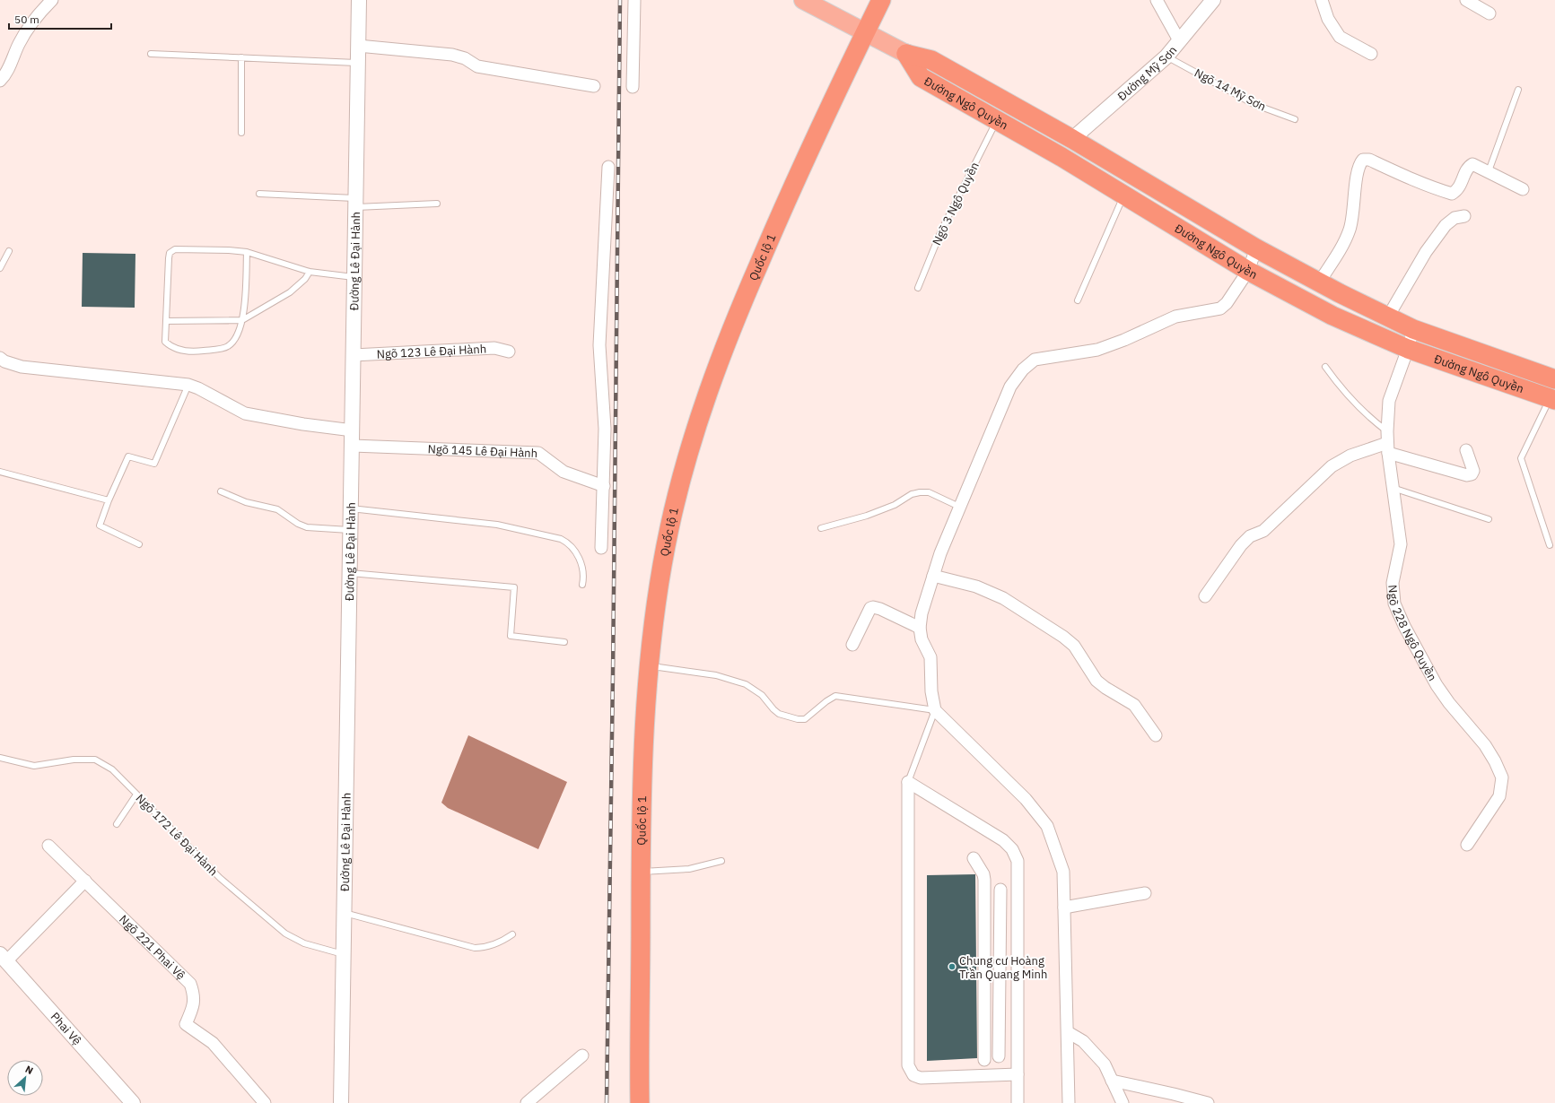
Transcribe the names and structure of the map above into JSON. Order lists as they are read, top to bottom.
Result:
{
  "streets": {
    "highway": ["Đường Ngô Quyền", "Quốc lộ 1"],
    "street": [
      "Đường Mỹ Sơn",
      "Đường Lê Đại Hành",
      "Ngõ 123 Lê Đại Hành",
      "Ngõ 145 Lê Đại Hành",
      "Ngõ 228 Ngô Quyền",
      "Ngõ 221 Phai Vệ",
      "Phai Vệ"
    ],
    "lane": ["Ngõ 14 Mỹ Sơn", "Ngõ 3 Ngô Quyền", "Ngõ 172 Lê Đại Hành"]
  },
  "crossings": [
    ["Đường Mỹ Sơn", "Ngõ 14 Mỹ Sơn"],
    ["Đường Mỹ Sơn", "Đường Ngô Quyền"],
    ["Đường Ngô Quyền", "Ngõ 3 Ngô Quyền"],
    ["Đường Ngô Quyền", "Quốc lộ 1"],
    ["Đường Ngô Quyền", "Ngõ 228 Ngô Quyền"],
    ["Đường Lê Đại Hành", "Ngõ 123 Lê Đại Hành"],
    ["Đường Lê Đại Hành", "Ngõ 145 Lê Đại Hành"],
    ["Đường Lê Đại Hành", "Ngõ 172 Lê Đại Hành"]
  ],
  "places": ["Chung cư Hoàng Trần Quang Minh"],
  "scale_bar": "50 m",
  "north": "top right"
}
